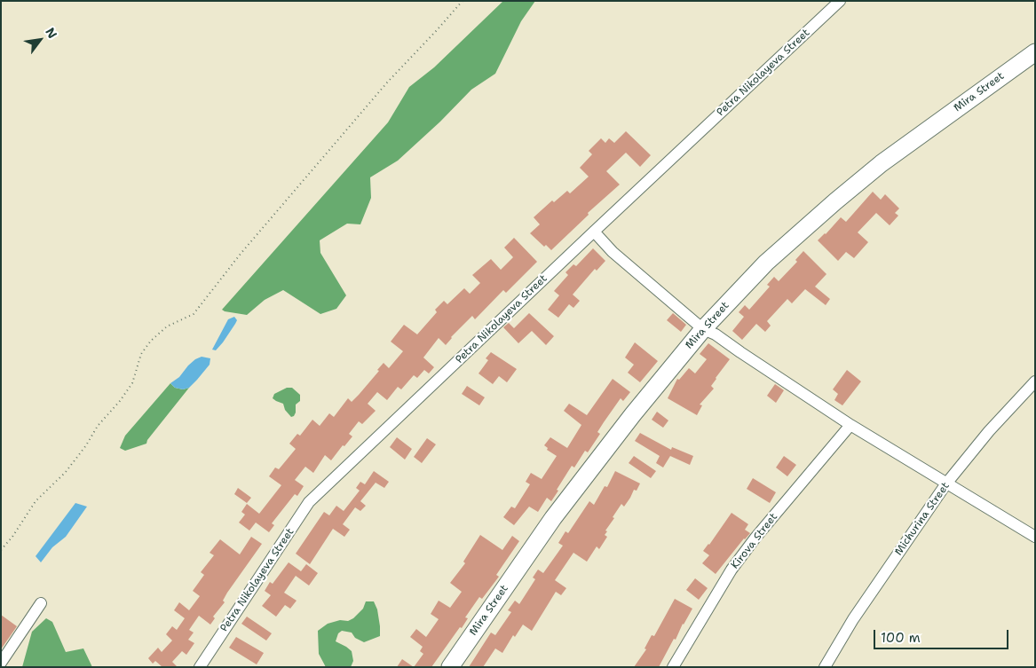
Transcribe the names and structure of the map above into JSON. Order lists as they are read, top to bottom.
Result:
{
  "streets": {
    "main road": ["Mira Street"],
    "street": ["Petra Nikolayeva Street", "Michurina Street", "Kirova Street"]
  },
  "scale_bar": "100 m",
  "north": "top right"
}
